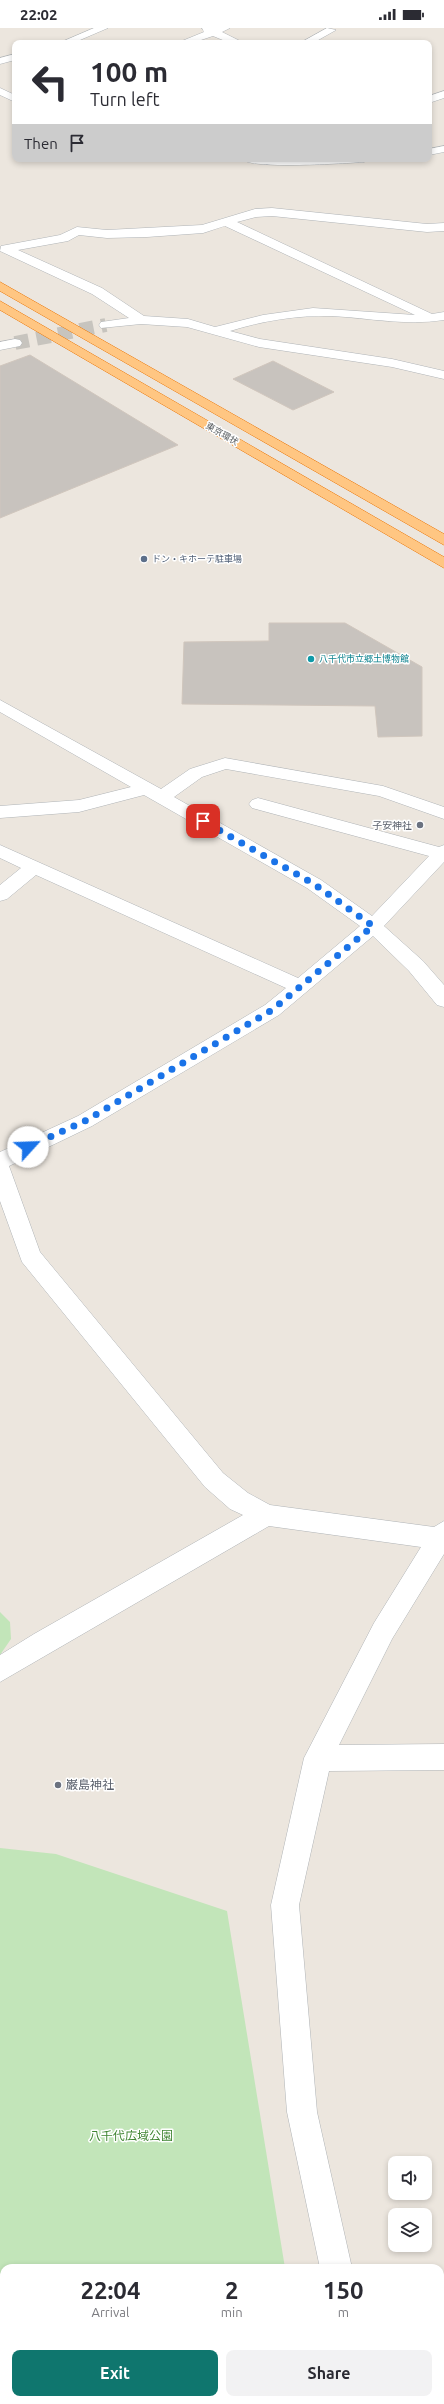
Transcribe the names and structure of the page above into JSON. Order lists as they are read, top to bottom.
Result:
{
  "streets": {
    "highway": ["東京環状"]
  },
  "parks": ["八千代広域公園"],
  "places": [
    "ドン・キホーテ駐車場",
    "八千代市立郷土博物館",
    "子安神社",
    "巌島神社"
  ],
  "page": {
    "status": "22:02",
    "turn": ["100 m", "Turn left"],
    "then": "Then",
    "eta": [
      "22:04",
      "Arrival",
      "2",
      "min",
      "150",
      "m"
    ],
    "buttons": ["Exit", "Share"]
  }
}
